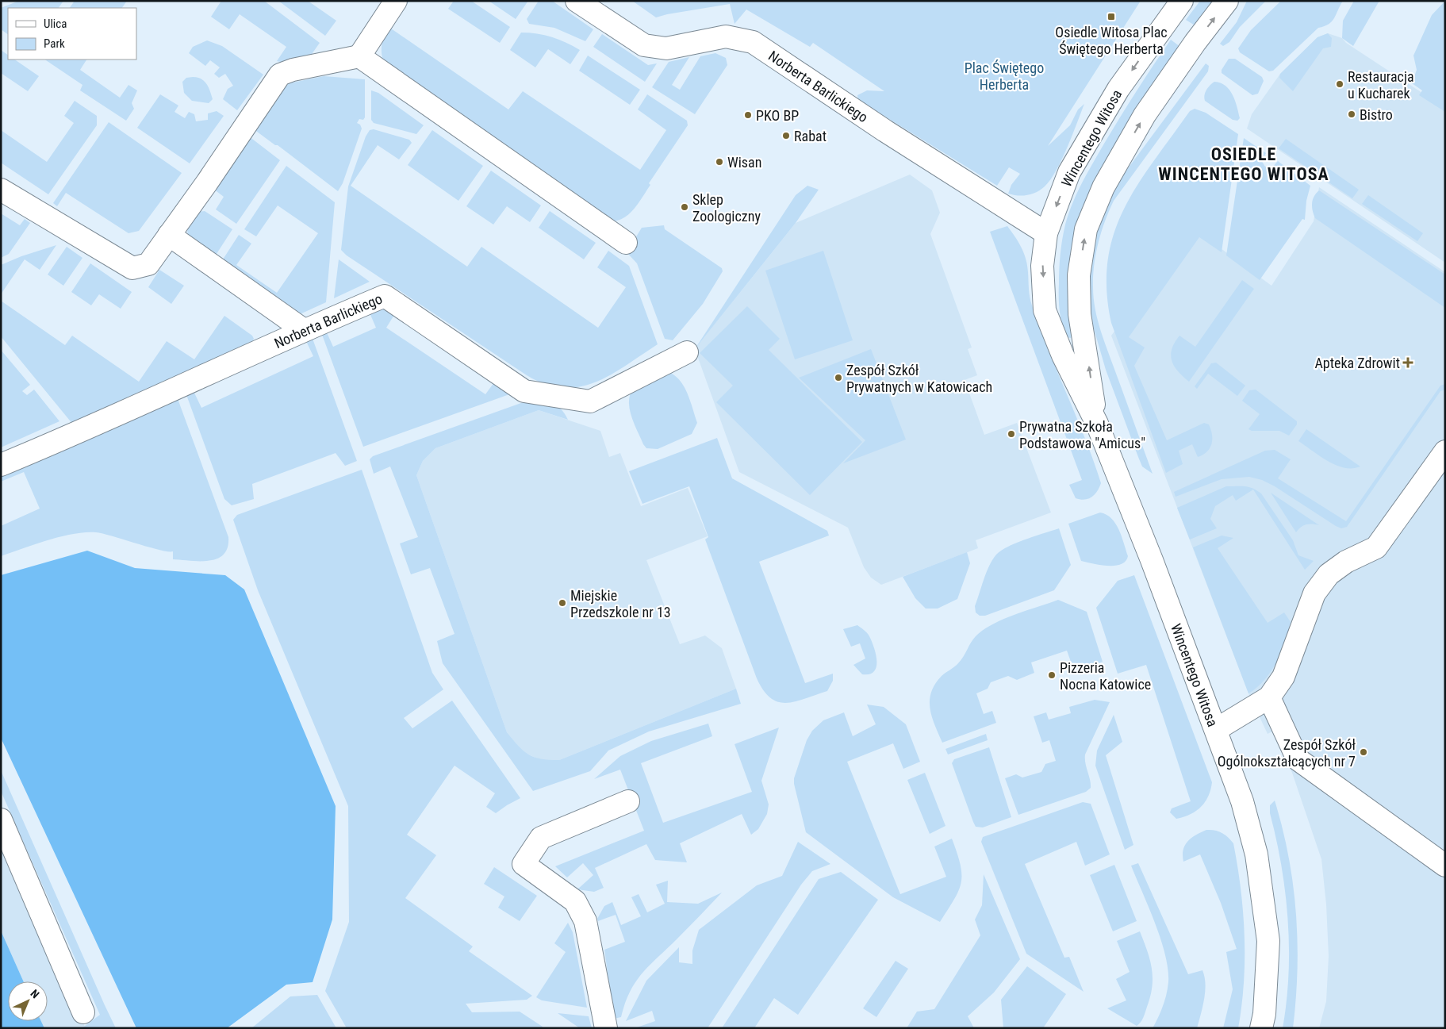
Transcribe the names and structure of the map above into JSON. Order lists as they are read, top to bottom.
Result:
{
  "streets": {
    "street": ["Norberta Barlickiego", "Wincentego Witosa"]
  },
  "crossings": [
    ["Norberta Barlickiego", "Wincentego Witosa"]
  ],
  "districts": ["OSIEDLE WINCENTEGO WITOSA"],
  "parks": ["Plac Świętego Herberta"],
  "places": {
    "transit": ["Osiedle Witosa Plac Świętego Herberta"],
    "other": [
      "Restauracja u Kucharek",
      "Bistro",
      "PKO BP",
      "Rabat",
      "Wisan",
      "Sklep Zoologiczny",
      "Zespół Szkół Prywatnych w Katowicach",
      "Prywatna Szkoła Podstawowa \"Amicus\"",
      "Miejskie Przedszkole nr 13",
      "Pizzeria Nocna Katowice",
      "Zespół Szkół Ogólnokształcących nr 7"
    ],
    "health": ["Apteka Zdrowit"]
  },
  "legend": ["Ulica", "Park"],
  "north": "top right"
}
